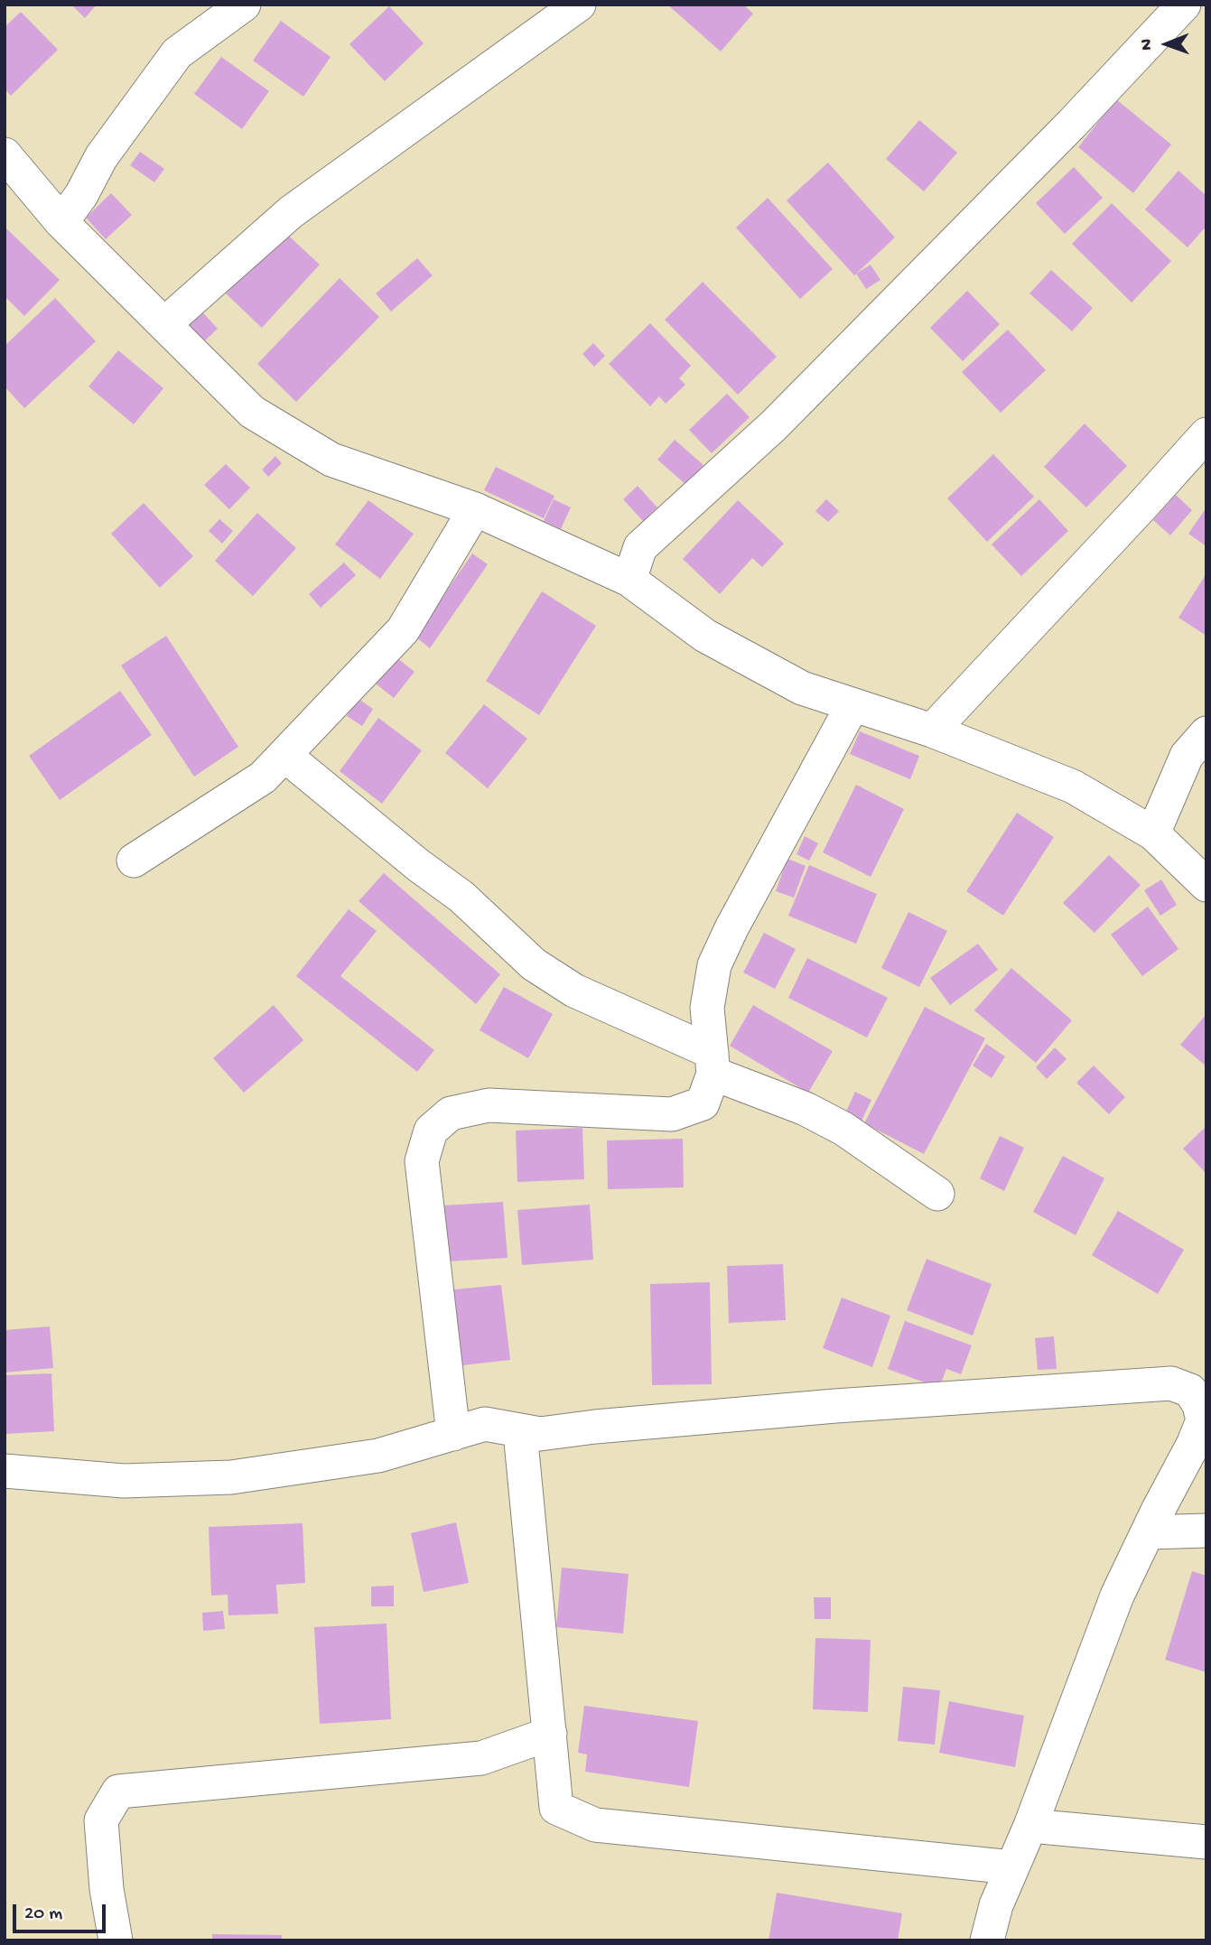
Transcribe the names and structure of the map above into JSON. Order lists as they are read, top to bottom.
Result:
{
  "scale_bar": "20 m",
  "north": "left"
}
